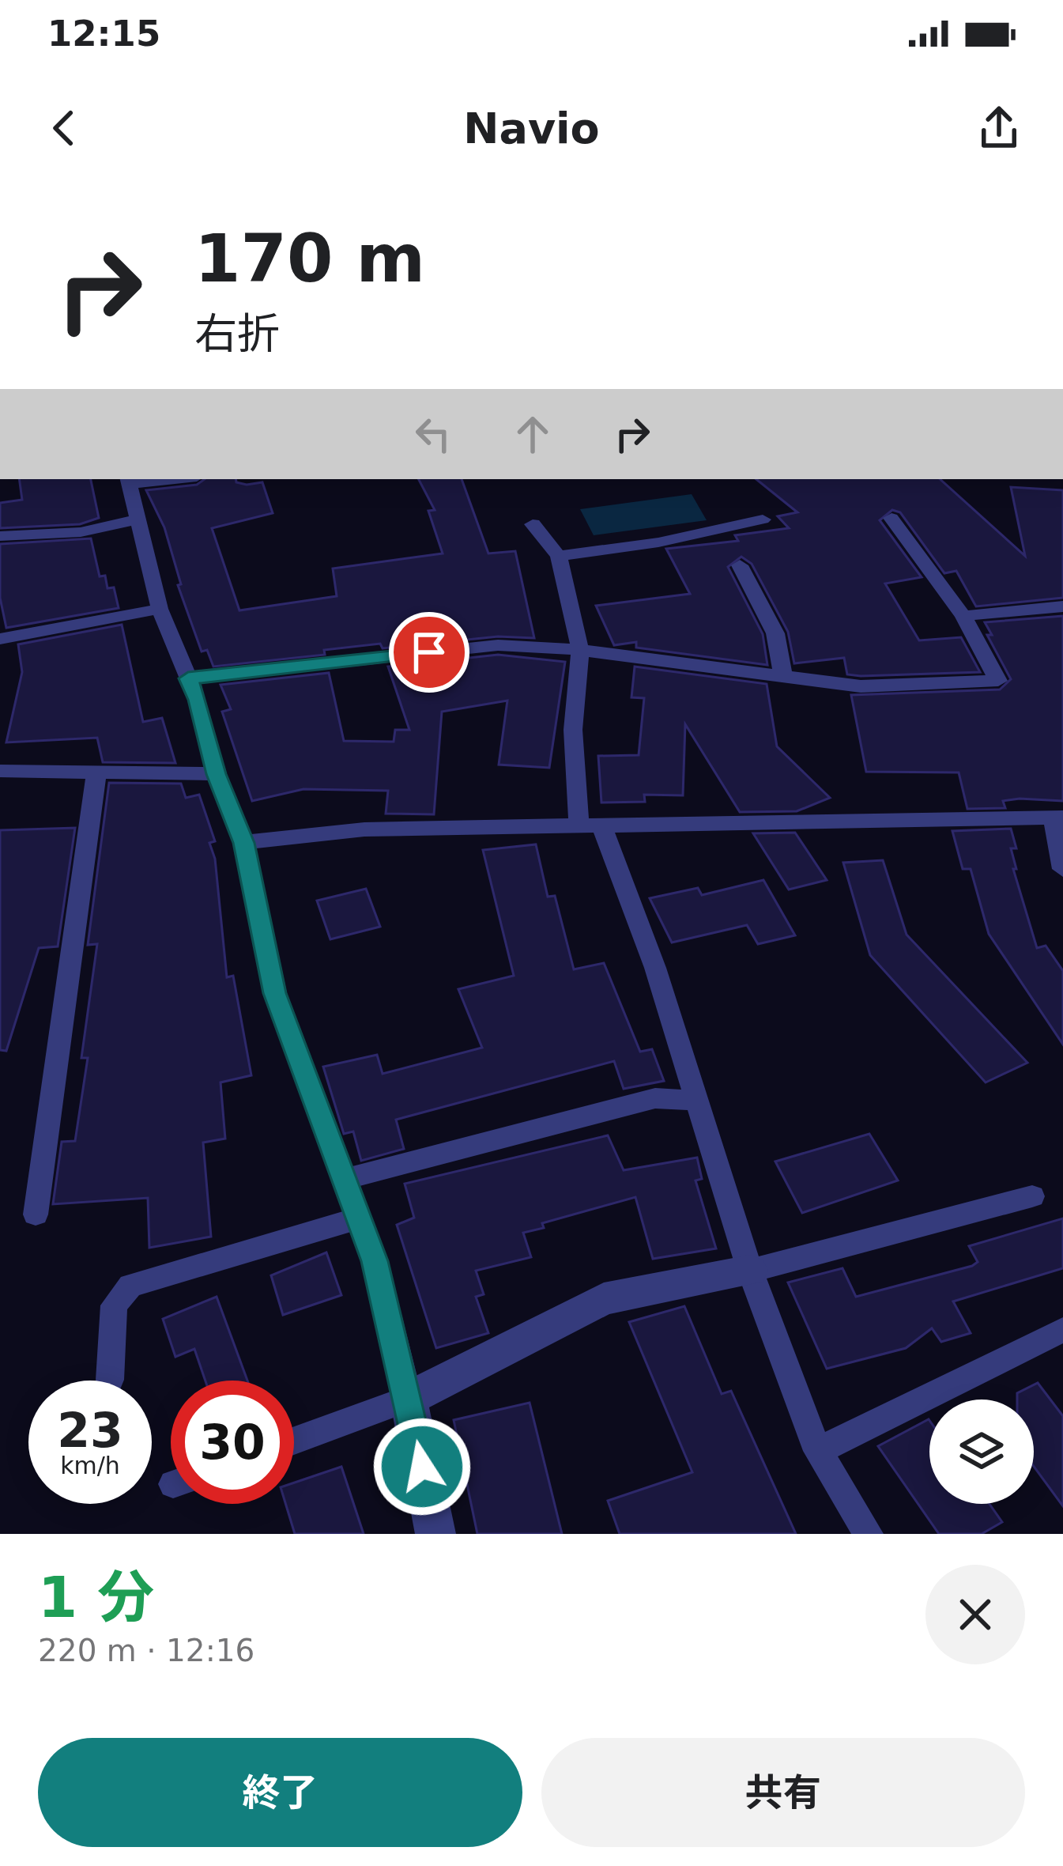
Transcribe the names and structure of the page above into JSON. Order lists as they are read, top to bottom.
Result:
{
  "page": {
    "status": "12:15",
    "header": "Navio",
    "turn": ["170 m", "右折"],
    "speed": "23 km/h",
    "limit": "30",
    "heading": ["1 分", "220 m · 12:16"],
    "buttons": ["終了", "共有"]
  }
}
